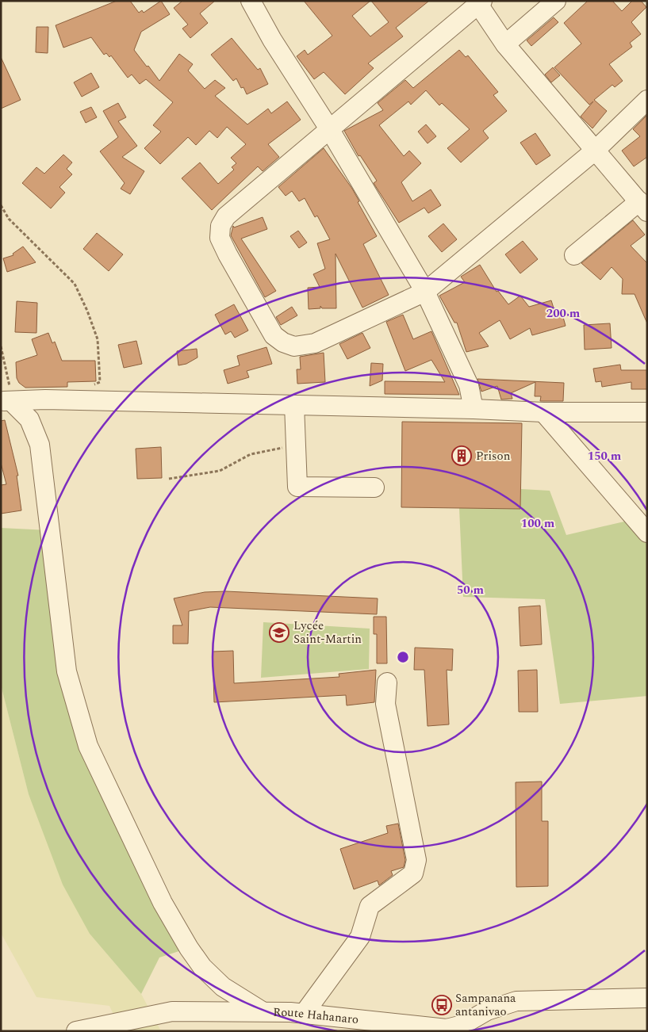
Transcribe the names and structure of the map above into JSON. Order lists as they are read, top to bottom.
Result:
{
  "streets": {
    "street": ["Route Hahanaro"]
  },
  "places": {
    "building": ["Prison"],
    "school or university": ["Lycée Saint-Martin"],
    "bus stop": ["Sampanana antanivao"]
  },
  "rings": [
    "200 m",
    "150 m",
    "100 m",
    "50 m"
  ]
}
